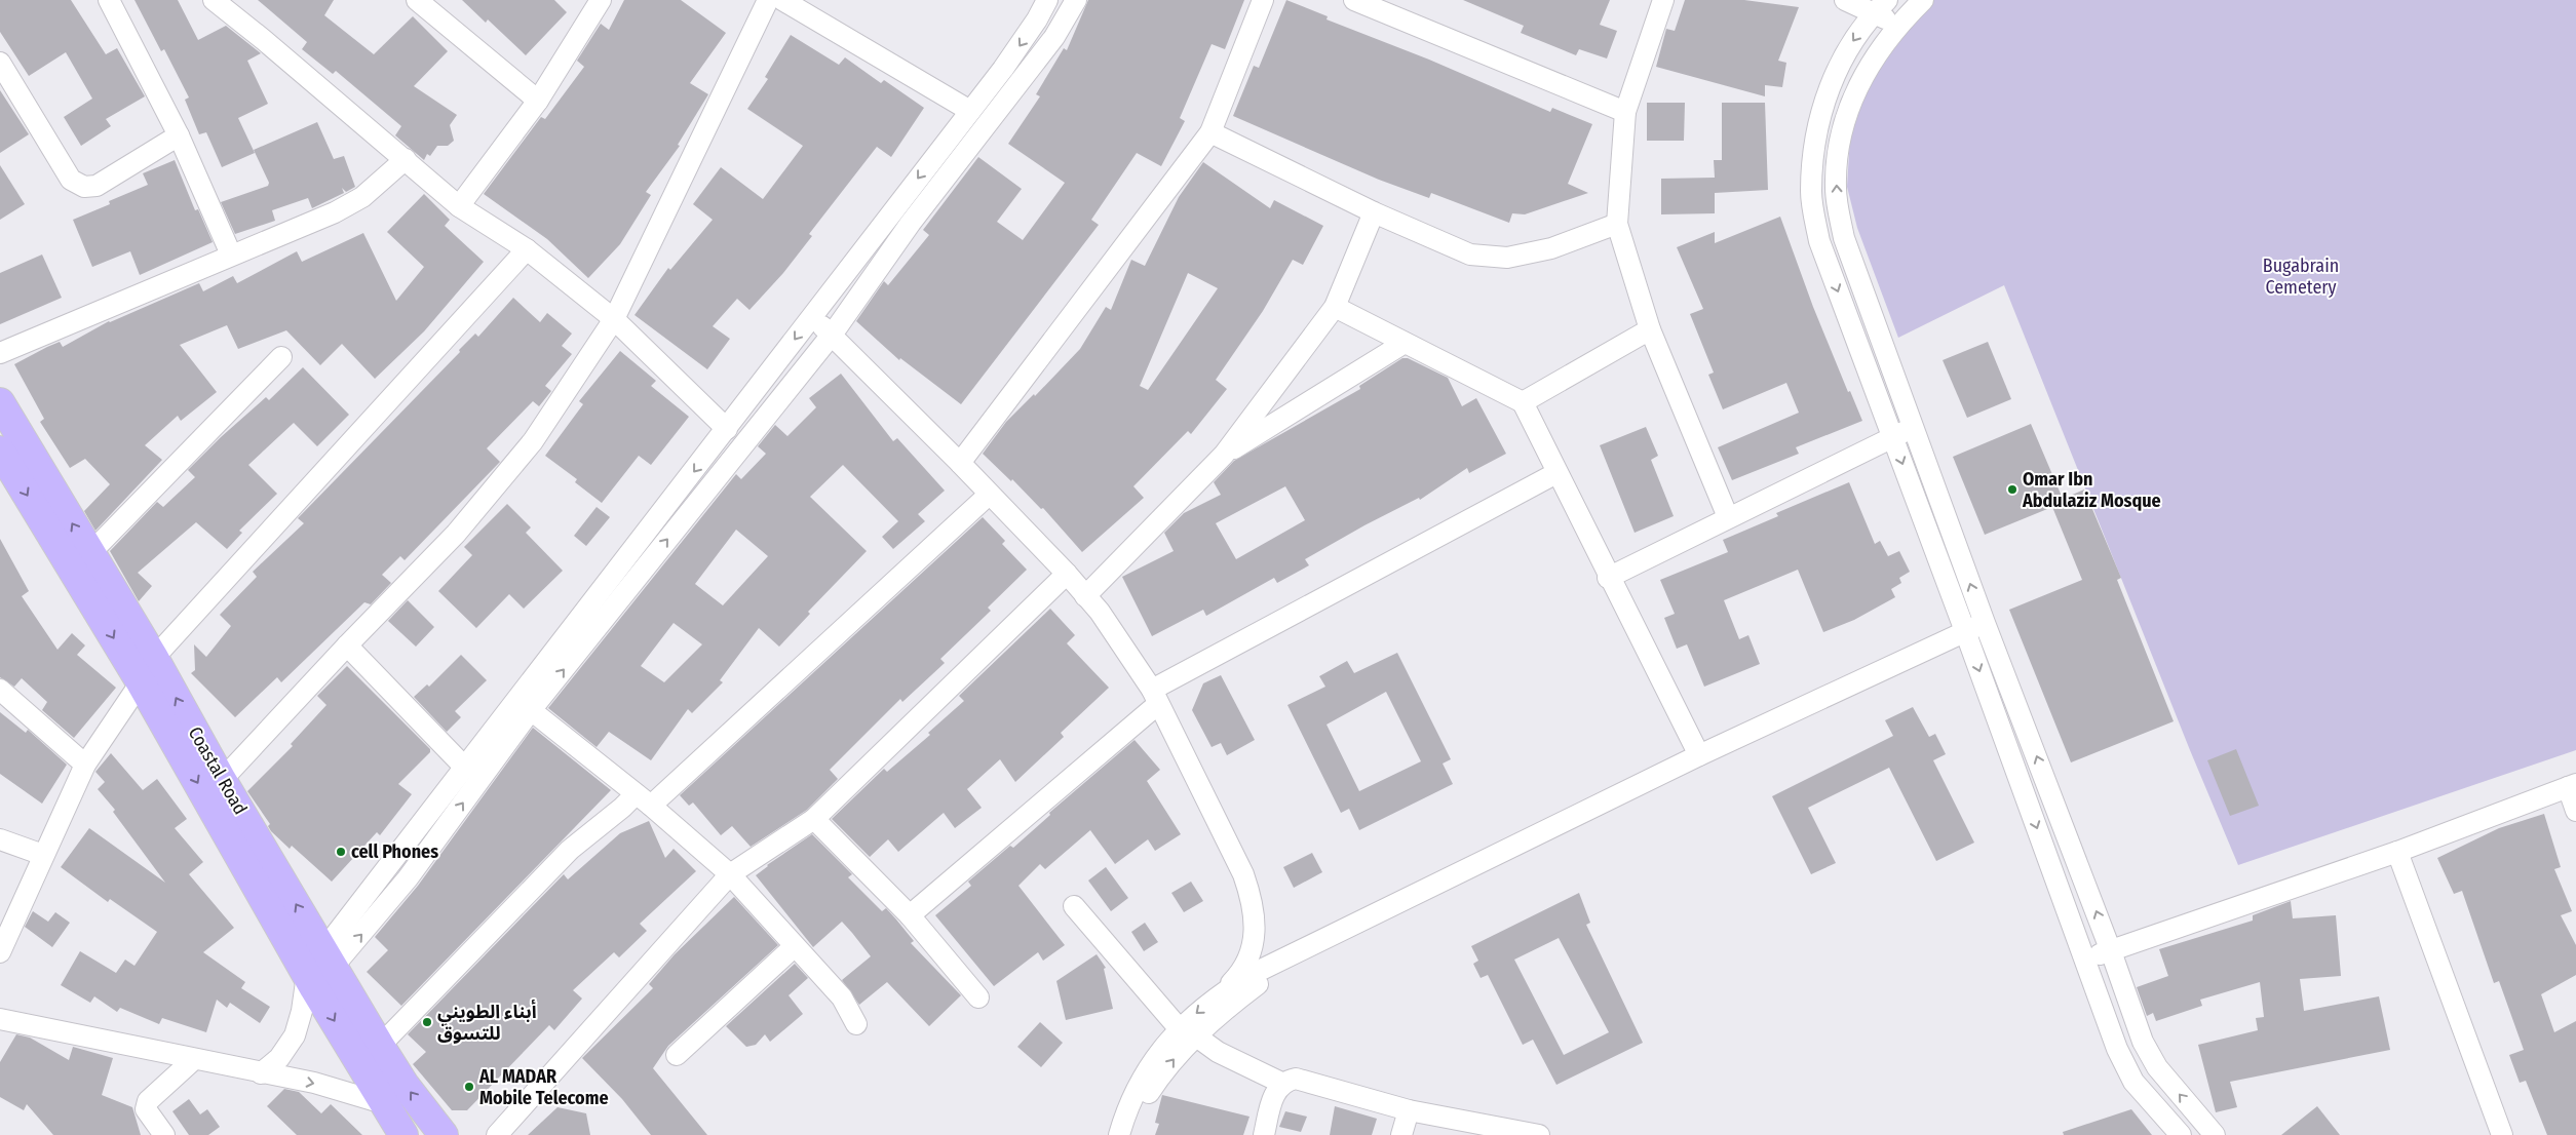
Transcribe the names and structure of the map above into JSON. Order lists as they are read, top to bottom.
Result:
{
  "streets": {
    "highway": ["Coastal Road"]
  },
  "parks": ["Bugabrain Cemetery"],
  "places": [
    "Omar Ibn Abdulaziz Mosque",
    "cell Phones",
    "أبناء الطويني للتسوق",
    "AL MADAR Mobile Telecome"
  ]
}
